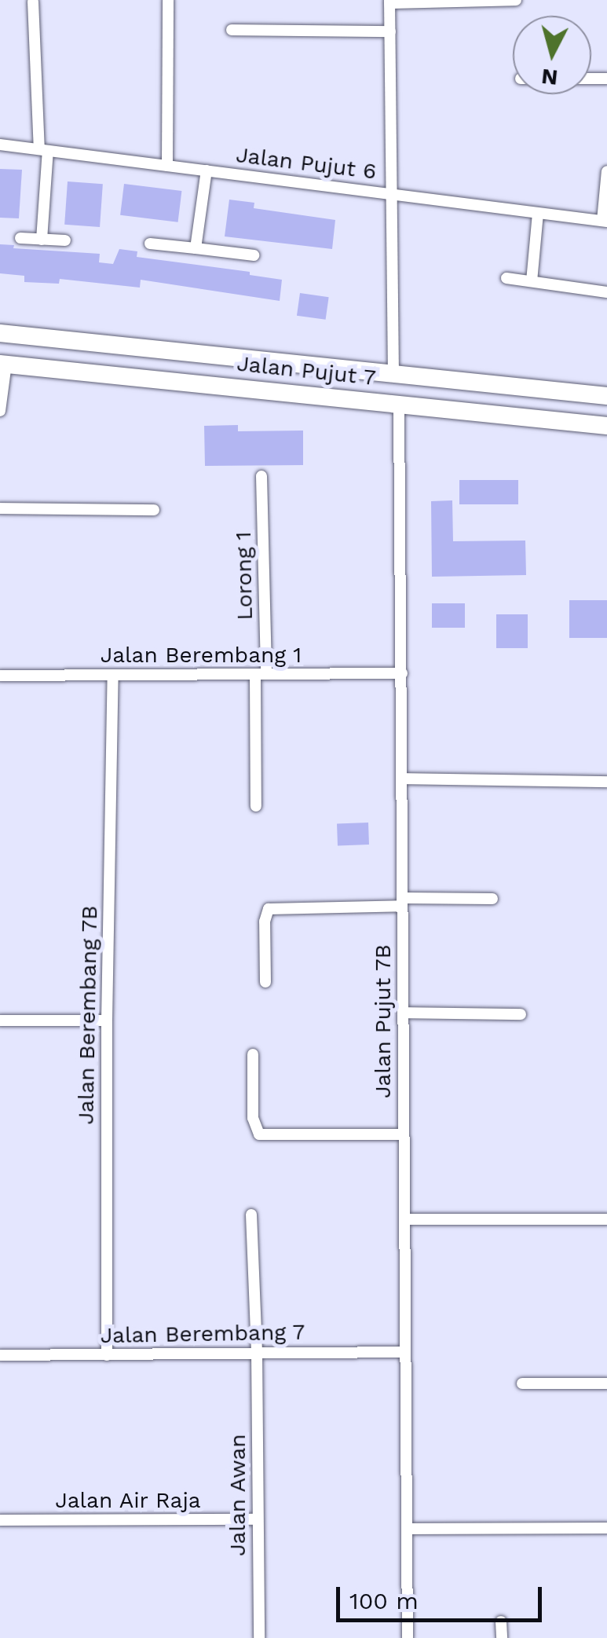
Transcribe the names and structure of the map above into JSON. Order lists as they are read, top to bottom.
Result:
{
  "streets": {
    "main road": ["Jalan Pujut 7"],
    "street": [
      "Jalan Pujut 6",
      "Lorong 1",
      "Jalan Berembang 1",
      "Jalan Berembang 7B",
      "Jalan Pujut 7B",
      "Jalan Berembang 7",
      "Jalan Awan",
      "Jalan Air Raja"
    ]
  },
  "crossings": [
    ["Jalan Pujut 7", "Jalan Pujut 7B"],
    ["Lorong 1", "Jalan Berembang 1"],
    ["Jalan Berembang 1", "Jalan Berembang 7B"],
    ["Jalan Berembang 1", "Jalan Pujut 7B"],
    ["Jalan Berembang 7B", "Jalan Berembang 7"],
    ["Jalan Pujut 7B", "Jalan Berembang 7"],
    ["Jalan Berembang 7", "Jalan Awan"],
    ["Jalan Awan", "Jalan Air Raja"]
  ],
  "scale_bar": "100 m",
  "north": "bottom"
}
